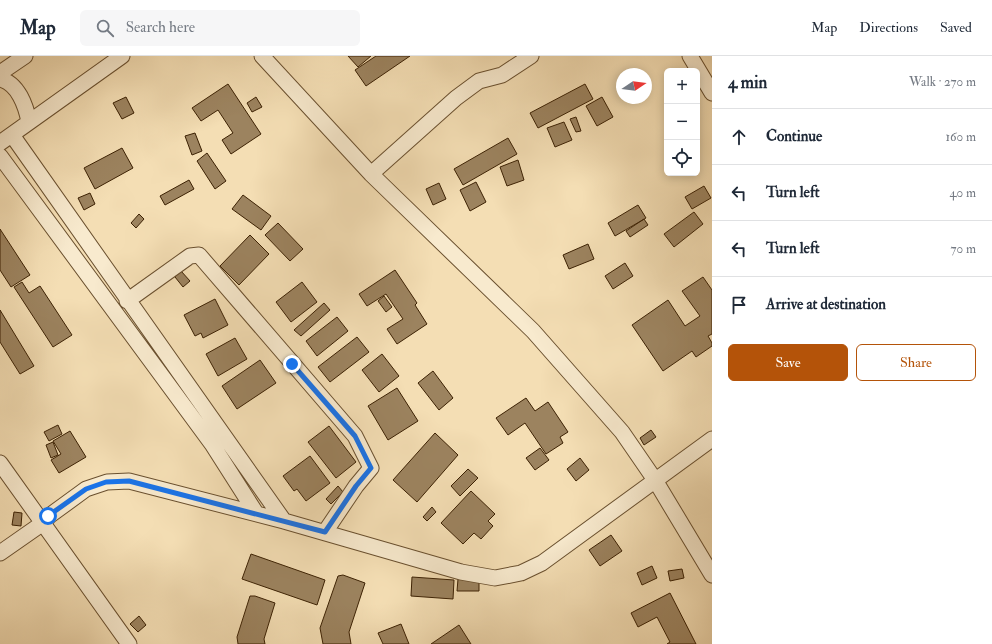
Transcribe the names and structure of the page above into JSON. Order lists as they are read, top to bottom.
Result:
{
  "north": "right",
  "page": {
    "header": "Map",
    "search": "Search here",
    "nav": ["Map", "Directions", "Saved"],
    "heading": ["4 min", "Walk · 270 m"],
    "map_buttons": ["+", "−"],
    "list": [
      ["Continue", "160 m"],
      ["Turn left", "40 m"],
      ["Turn left", "70 m"],
      "Arrive at destination"
    ],
    "buttons": ["Save", "Share"]
  }
}
